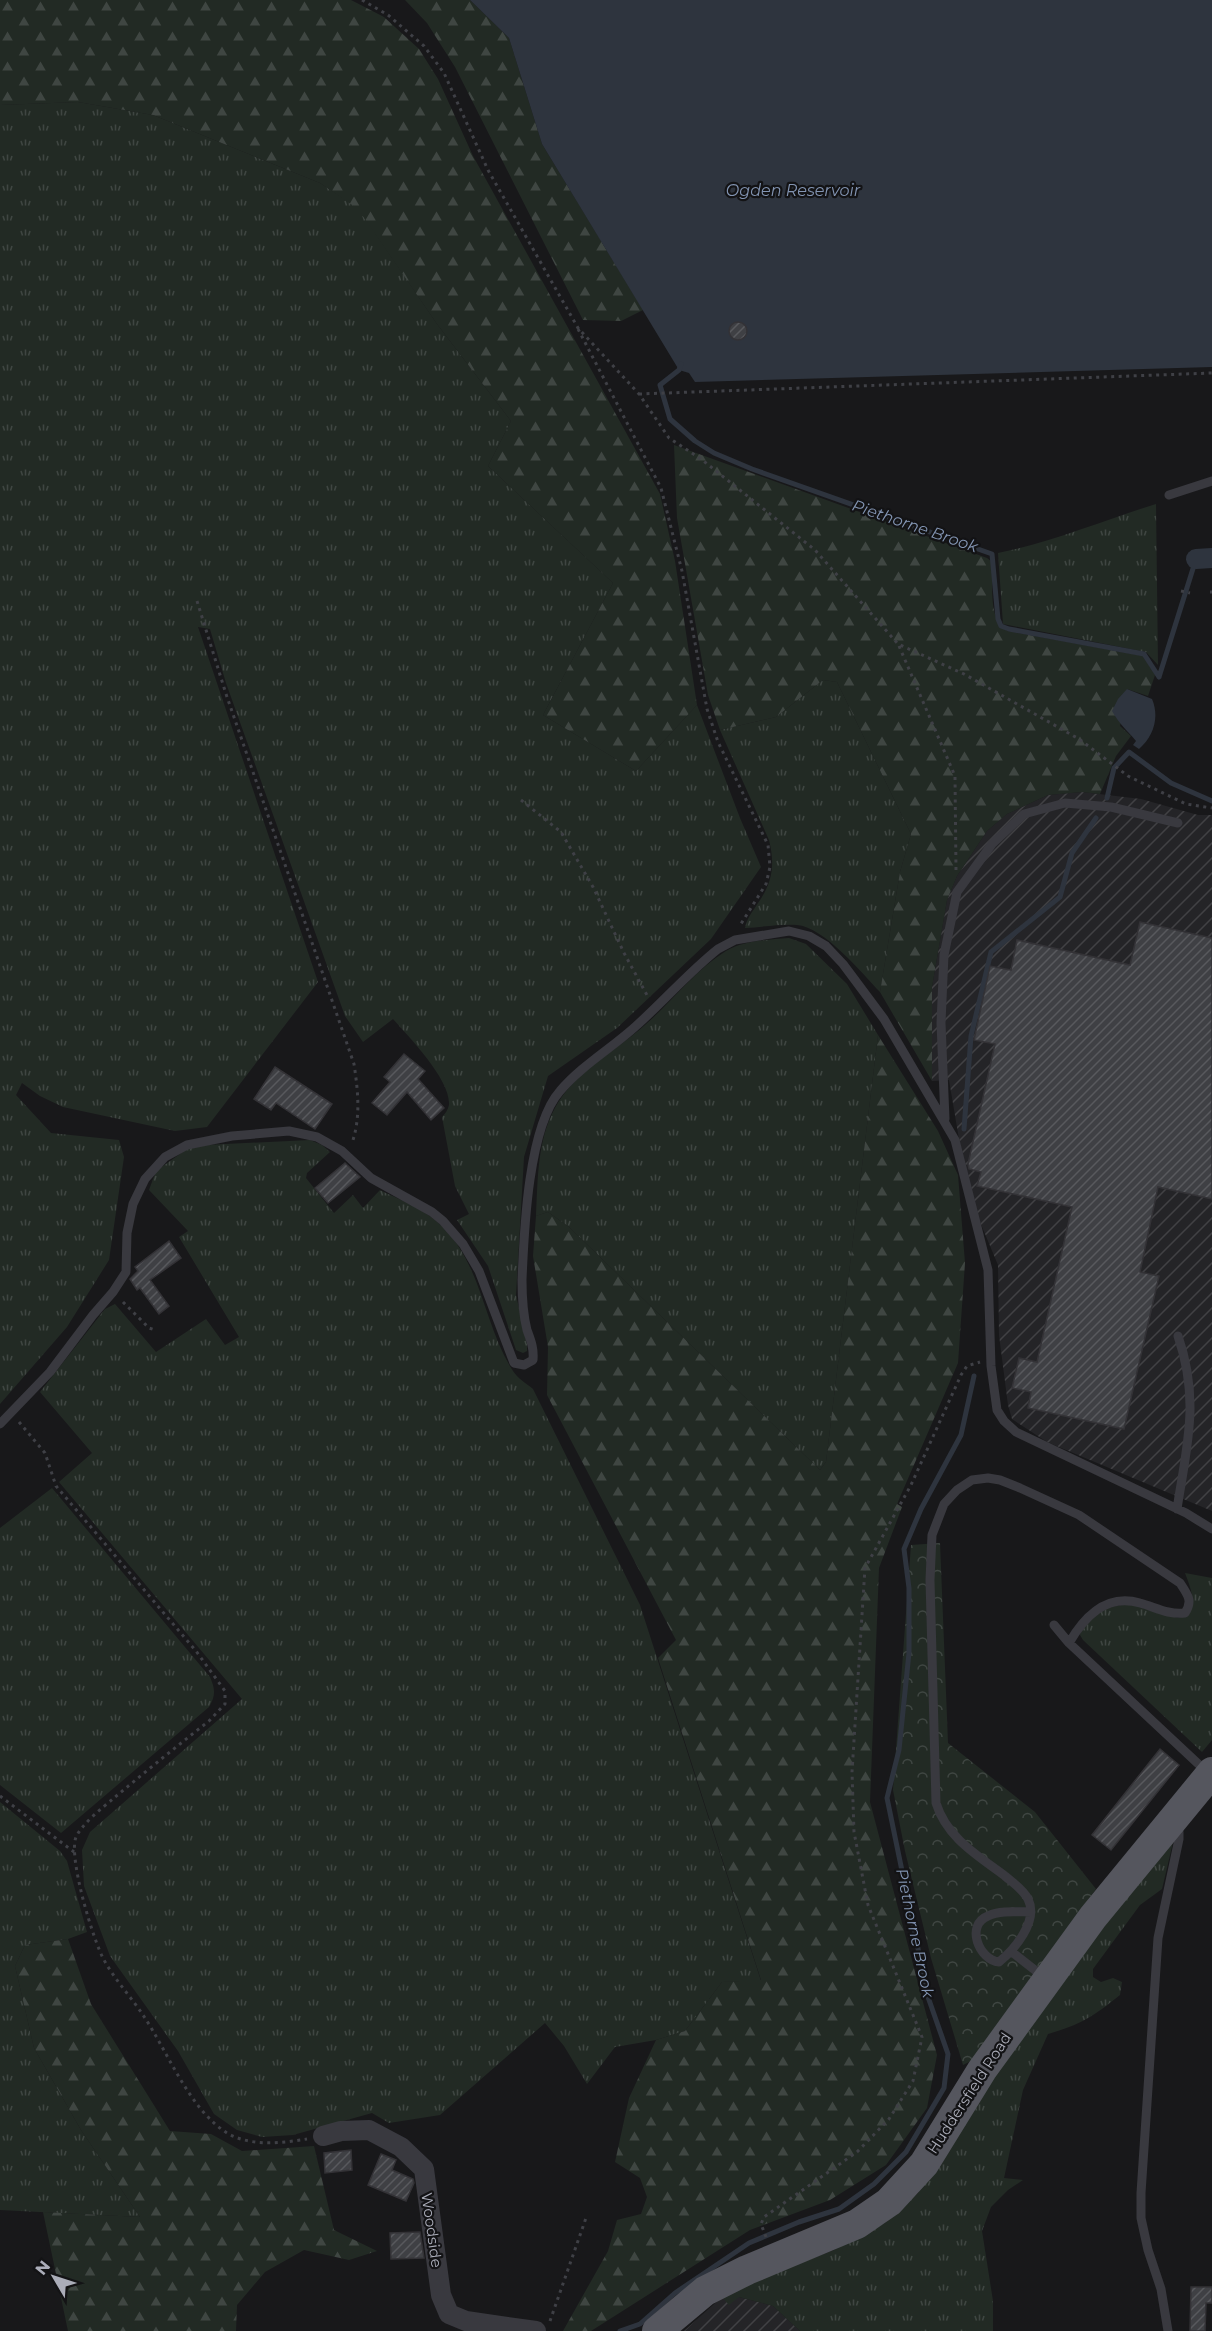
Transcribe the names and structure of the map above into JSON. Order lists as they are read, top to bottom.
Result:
{
  "streets": {
    "main road": ["Huddersfield Road"],
    "street": ["Woodside"]
  },
  "water": ["Ogden Reservoir", "Piethorne Brook"],
  "north": "top left"
}
